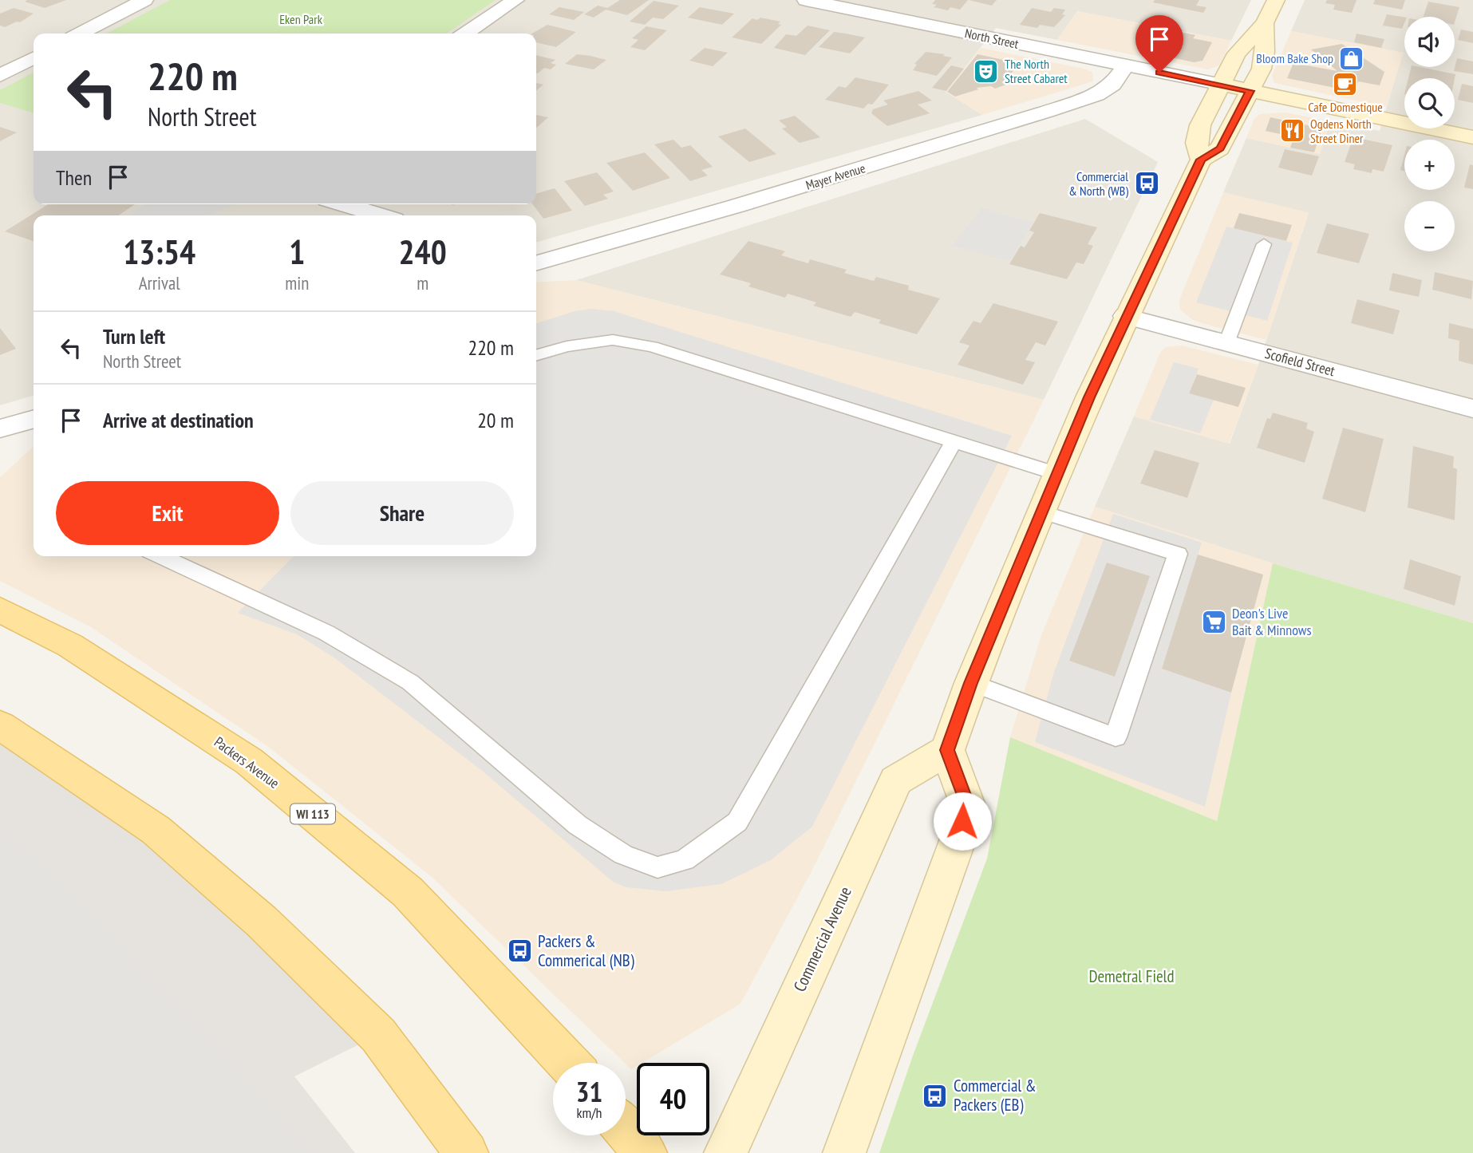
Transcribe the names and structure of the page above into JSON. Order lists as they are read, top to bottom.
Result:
{
  "streets": {
    "main road": ["Packers Avenue", "WI 113"],
    "street": [
      "North Street",
      "Mayer Avenue",
      "Scofield Street",
      "Commercial Avenue"
    ]
  },
  "crossings": [
    ["North Street", "Mayer Avenue"]
  ],
  "parks": ["Eken Park", "Demetral Field"],
  "places": {
    "shop": ["Bloom Bake Shop"],
    "theatre": ["The North Street Cabaret"],
    "cafe": ["Cafe Domestique"],
    "restaurant": ["Ogdens North Street Diner"],
    "bus stop": ["Commercial & North (WB)", "Packers & Commerical (NB)", "Commercial & Packers (EB)"],
    "supermarket": ["Deon's Live Bait & Minnows"]
  },
  "page": {
    "map_buttons": ["+", "−"],
    "turn": ["220 m", "North Street"],
    "then": "Then",
    "eta": [
      "13:54",
      "Arrival",
      "1",
      "min",
      "240",
      "m"
    ],
    "list": [
      {
        "name": "Turn left",
        "note": "North Street",
        "value": "220 m"
      },
      {
        "name": "Arrive at destination",
        "value": "20 m"
      }
    ],
    "buttons": ["Exit", "Share"],
    "speed": "31 km/h",
    "limit": "40"
  }
}
